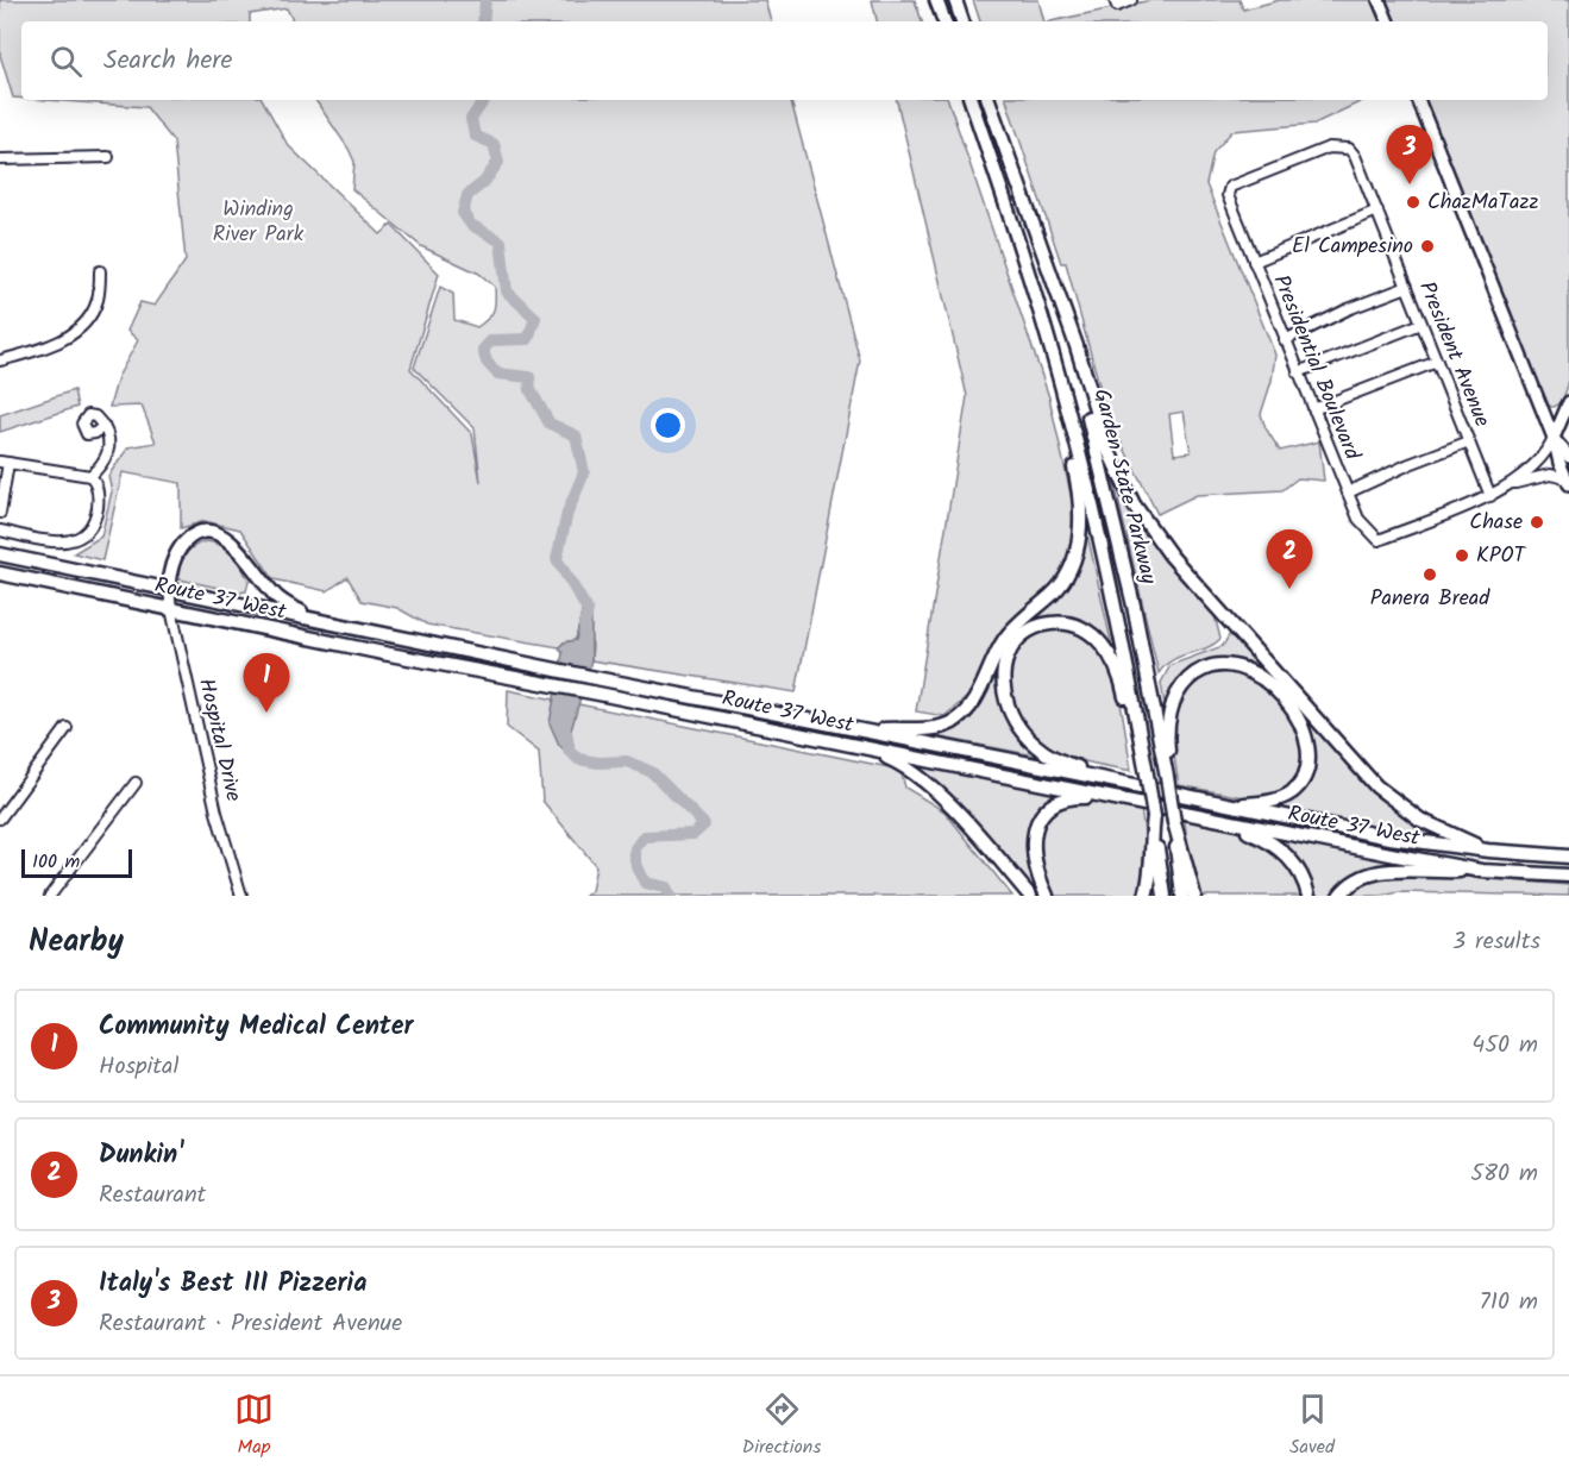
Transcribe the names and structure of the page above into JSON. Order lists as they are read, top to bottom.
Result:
{
  "streets": {
    "highway": ["Garden State Parkway", "Route 37 West"],
    "street": ["President Avenue", "Presidential Boulevard", "Hospital Drive"]
  },
  "crossings": [
    ["President Avenue", "Presidential Boulevard"],
    ["Route 37 West", "Hospital Drive"]
  ],
  "parks": ["Winding River Park"],
  "places": [
    "ChazMaTazz",
    "El Campesino",
    "Chase",
    "KPOT",
    "Panera Bread"
  ],
  "scale_bar": "100 m",
  "page": {
    "search": "Search here",
    "pins": ["3", "2", "1"],
    "scale": "100 m",
    "heading": ["Nearby", "3 results"],
    "list": [
      {
        "mark": "1",
        "name": "Community Medical Center",
        "note": "Hospital",
        "value": "450 m"
      },
      {
        "mark": "2",
        "name": "Dunkin'",
        "note": "Restaurant",
        "value": "580 m"
      },
      {
        "mark": "3",
        "name": "Italy's Best III Pizzeria",
        "note": "Restaurant · President Avenue",
        "value": "710 m"
      }
    ],
    "nav": ["Map", "Directions", "Saved"]
  }
}
